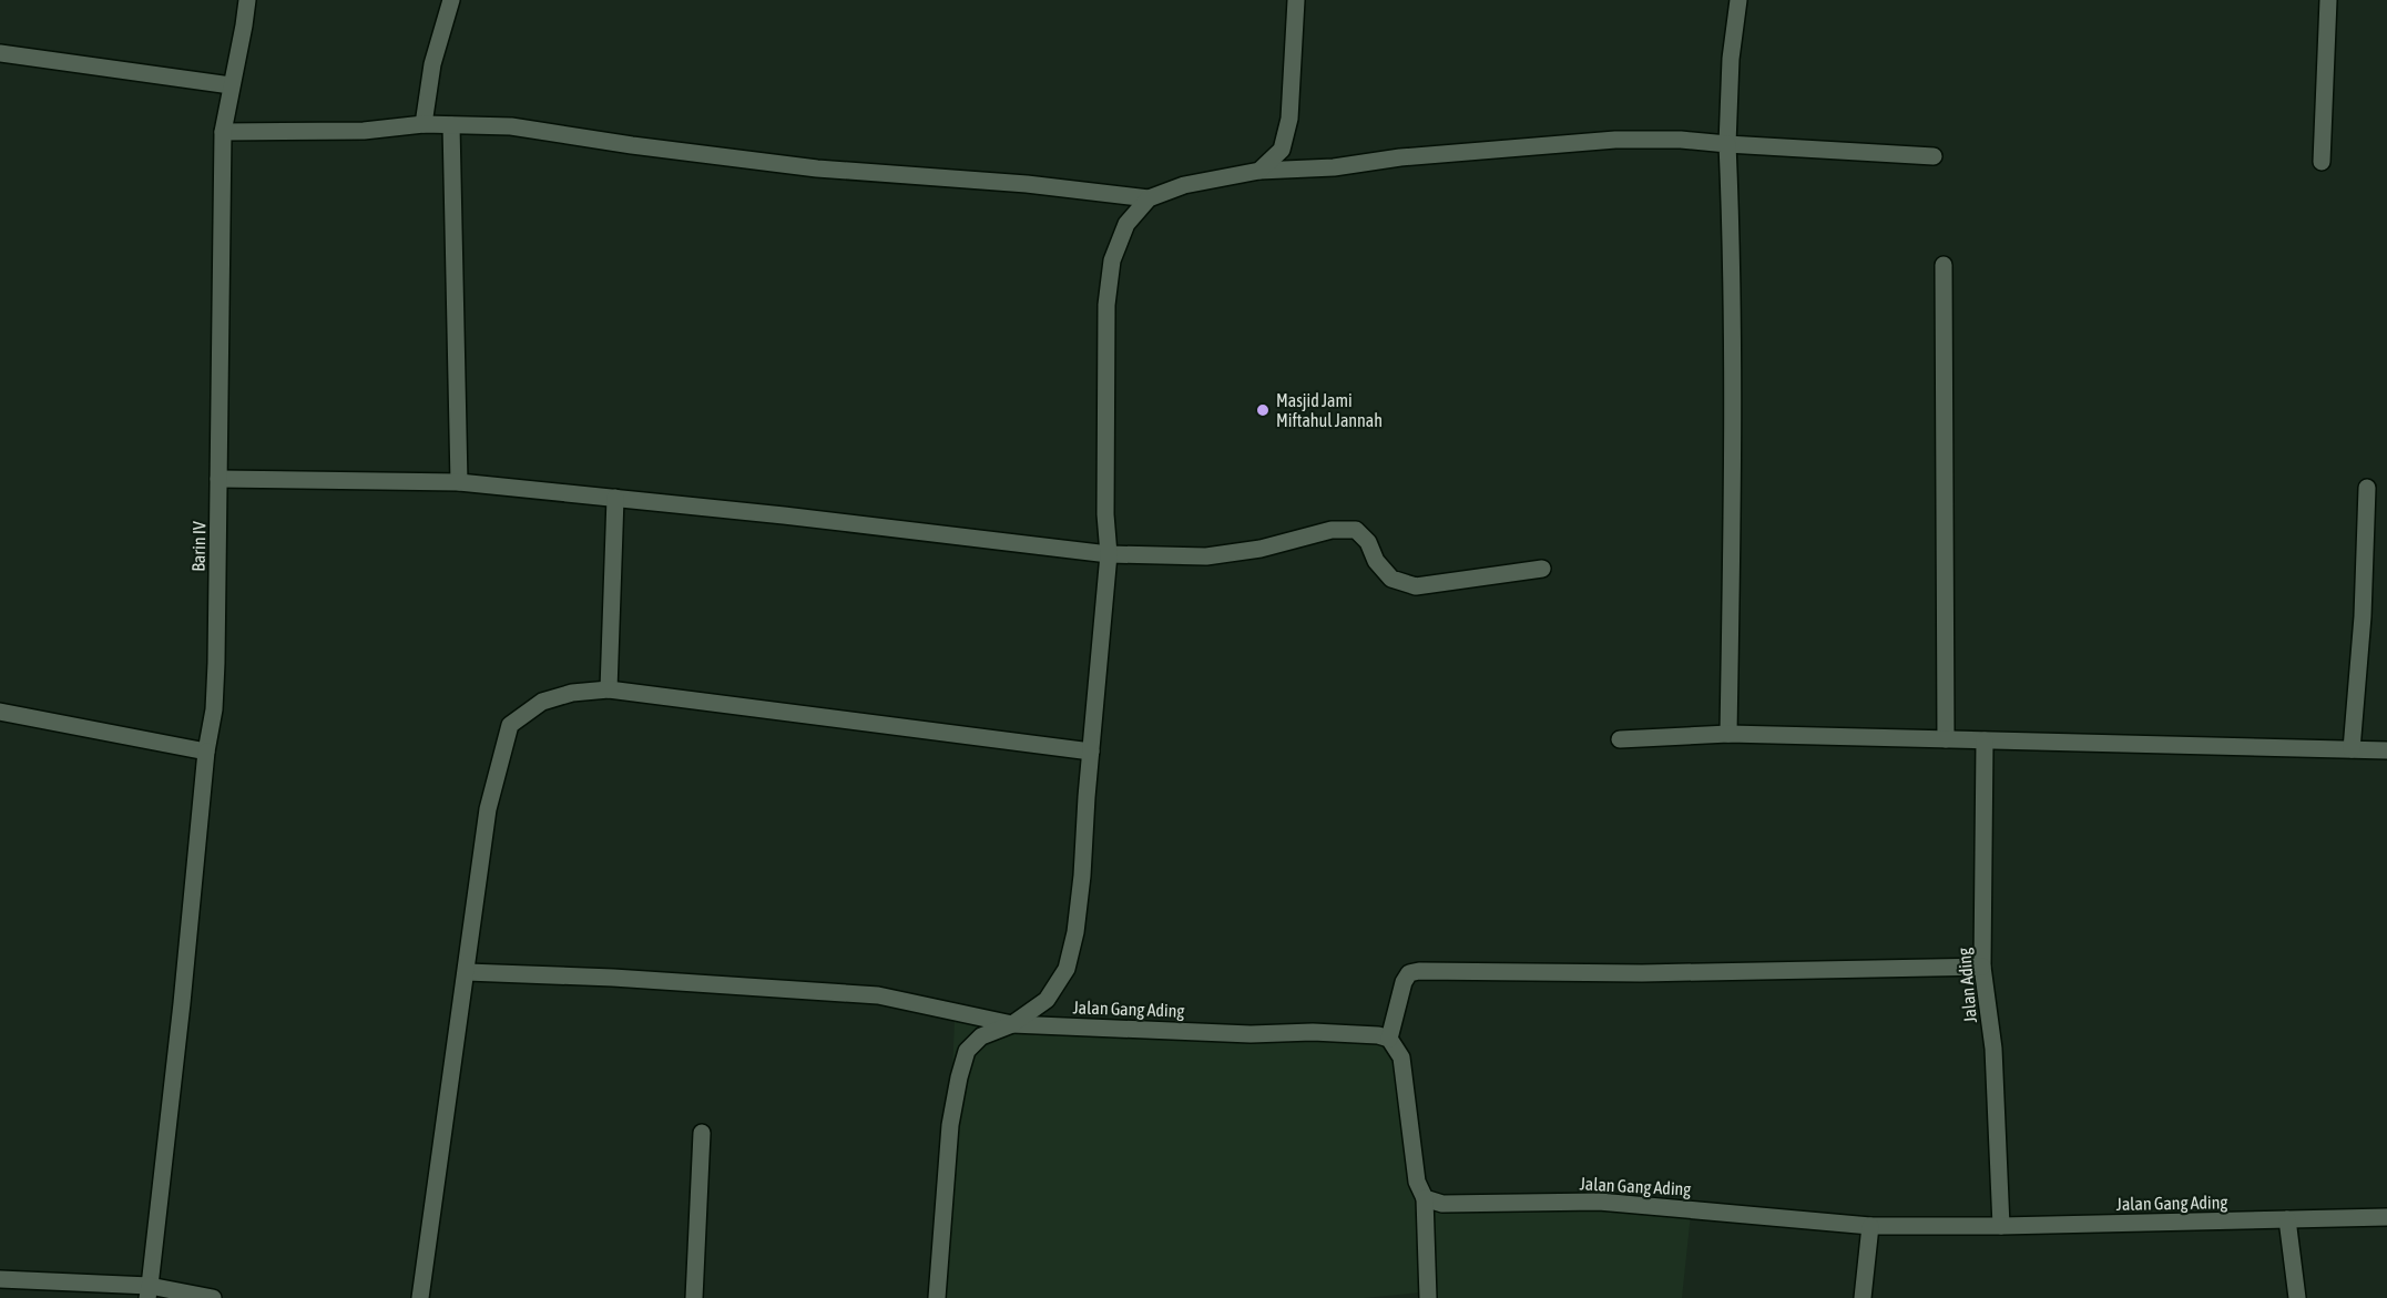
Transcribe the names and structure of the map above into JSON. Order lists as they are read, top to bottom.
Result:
{
  "streets": {
    "street": ["Barin IV", "Jalan Ading", "Jalan Gang Ading"]
  },
  "crossings": [
    ["Jalan Ading", "Jalan Gang Ading"]
  ],
  "places": ["Masjid Jami Miftahul Jannah"]
}
